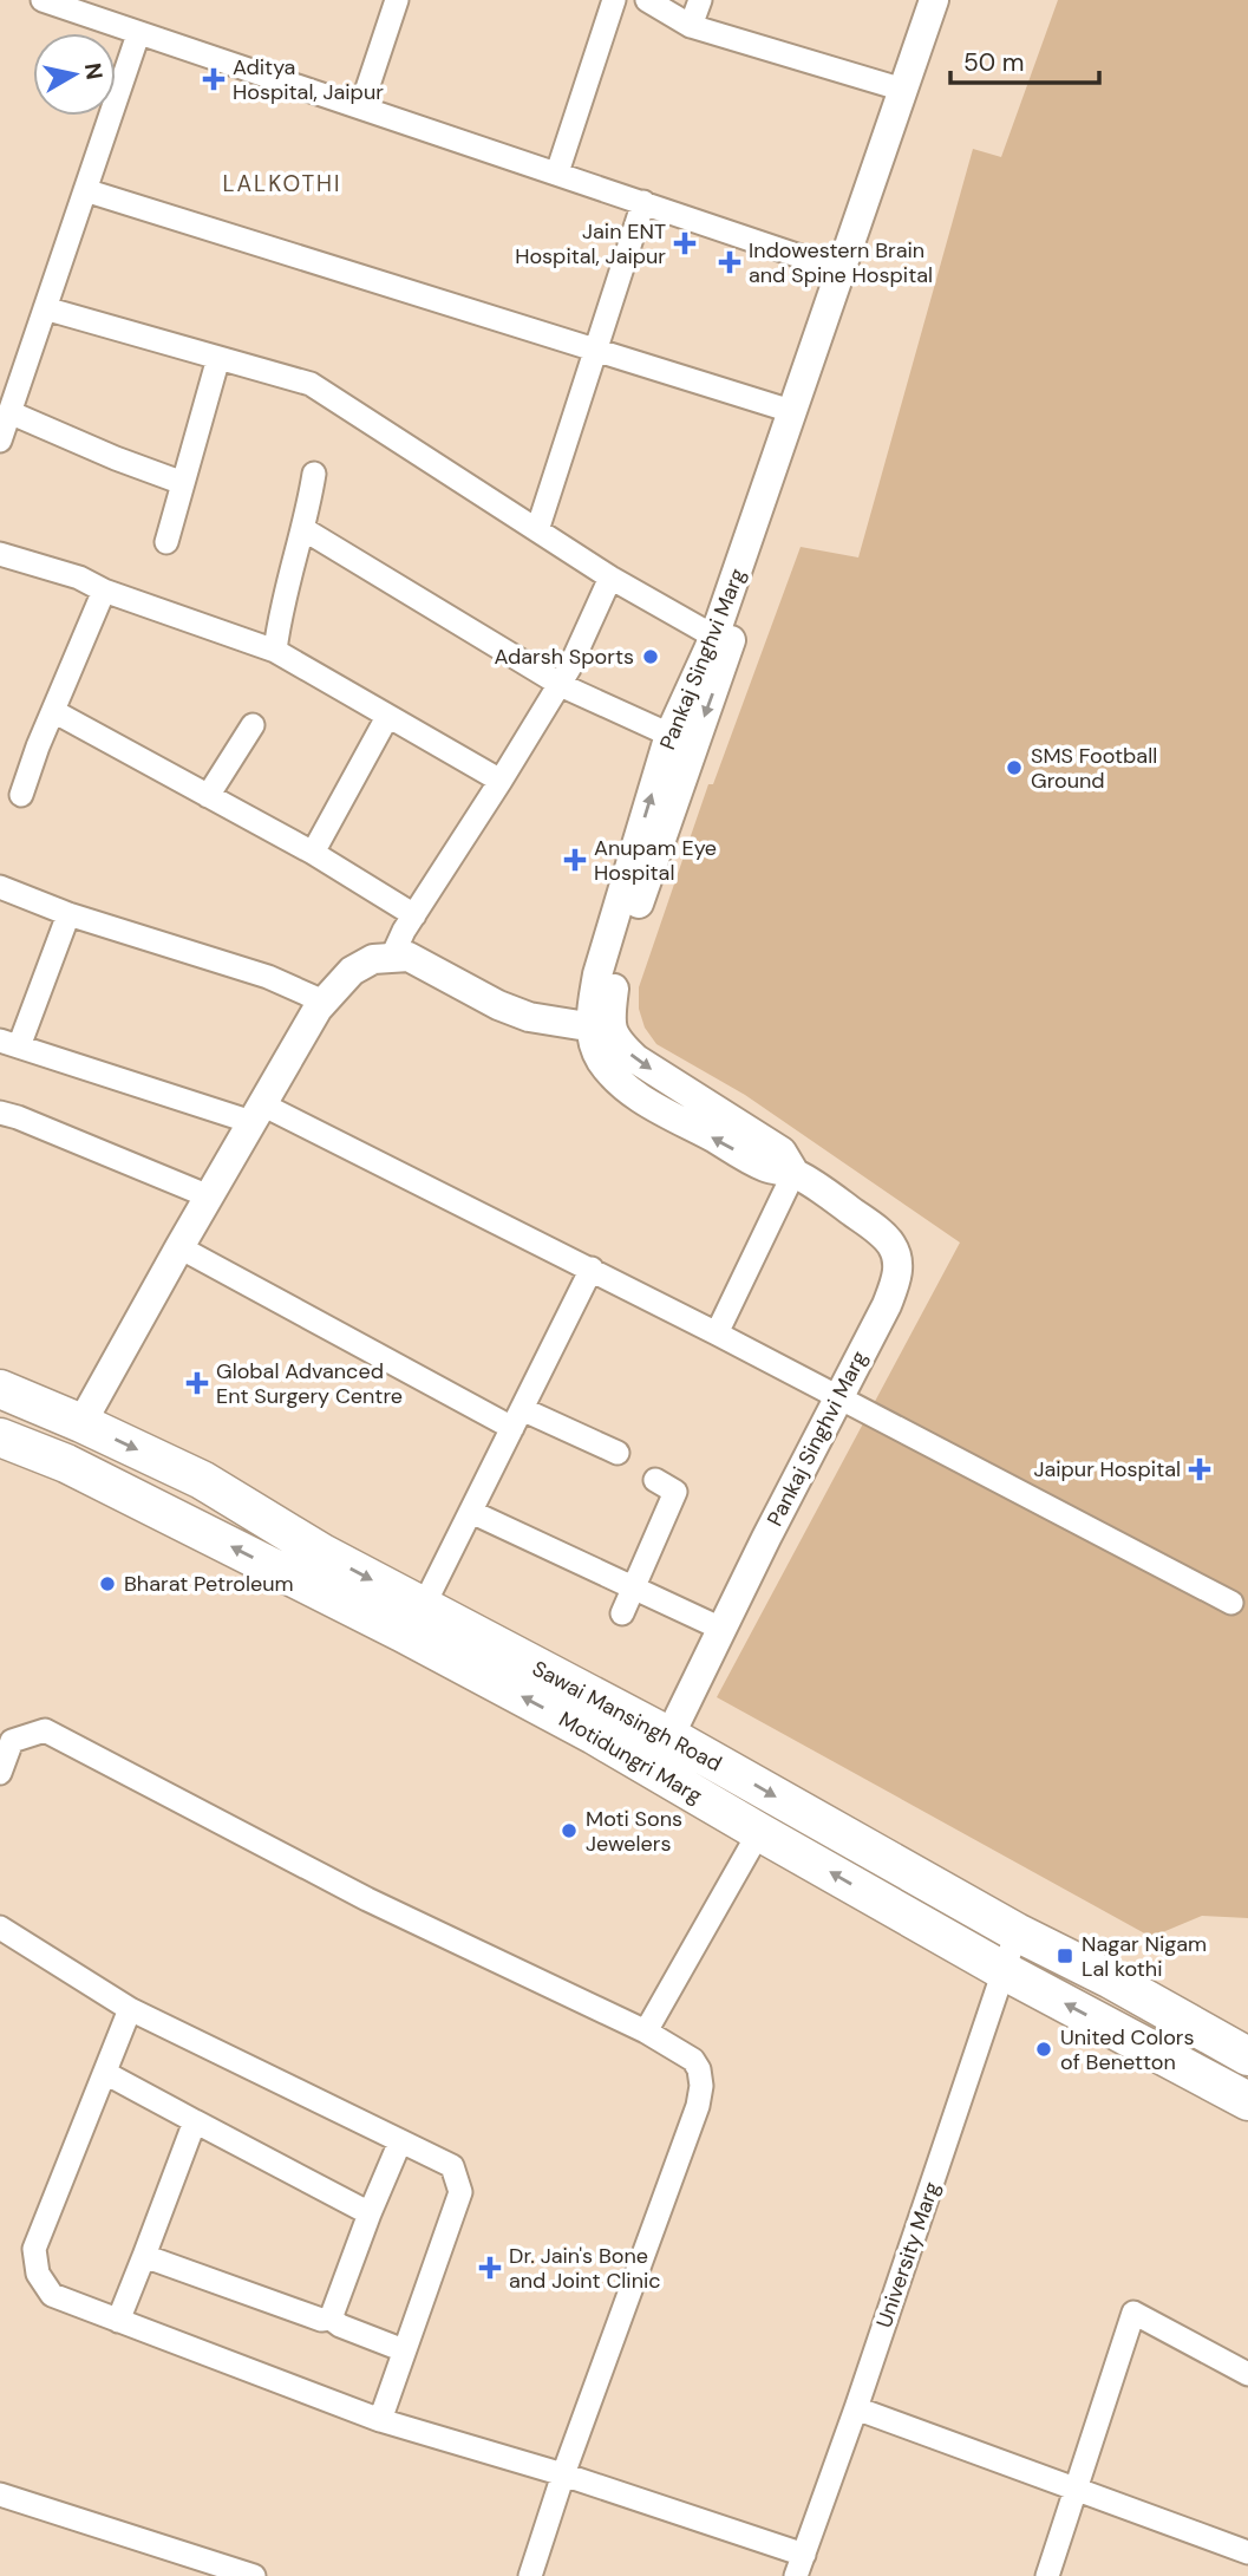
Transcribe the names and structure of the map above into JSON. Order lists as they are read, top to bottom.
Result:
{
  "streets": {
    "main road": ["Sawai Mansingh Road", "Motidungri Marg"],
    "street": ["Pankaj Singhvi Marg", "University Marg"]
  },
  "crossings": [
    ["Pankaj Singhvi Marg", "Sawai Mansingh Road"],
    ["Sawai Mansingh Road", "University Marg"],
    ["Motidungri Marg", "University Marg"]
  ],
  "one_way": ["Sawai Mansingh Road", "Motidungri Marg"],
  "districts": ["LALKOTHI"],
  "places": {
    "health": [
      "Aditya Hospital, Jaipur",
      "Jain ENT Hospital, Jaipur",
      "Indowestern Brain and Spine Hospital",
      "Anupam Eye Hospital",
      "Global Advanced Ent Surgery Centre",
      "Jaipur Hospital",
      "Dr. Jain's Bone and Joint Clinic"
    ],
    "other": [
      "Adarsh Sports",
      "SMS Football Ground",
      "Bharat Petroleum",
      "Moti Sons Jewelers",
      "United Colors of Benetton"
    ],
    "transit": ["Nagar Nigam Lal kothi"]
  },
  "scale_bar": "50 m",
  "north": "right"
}
